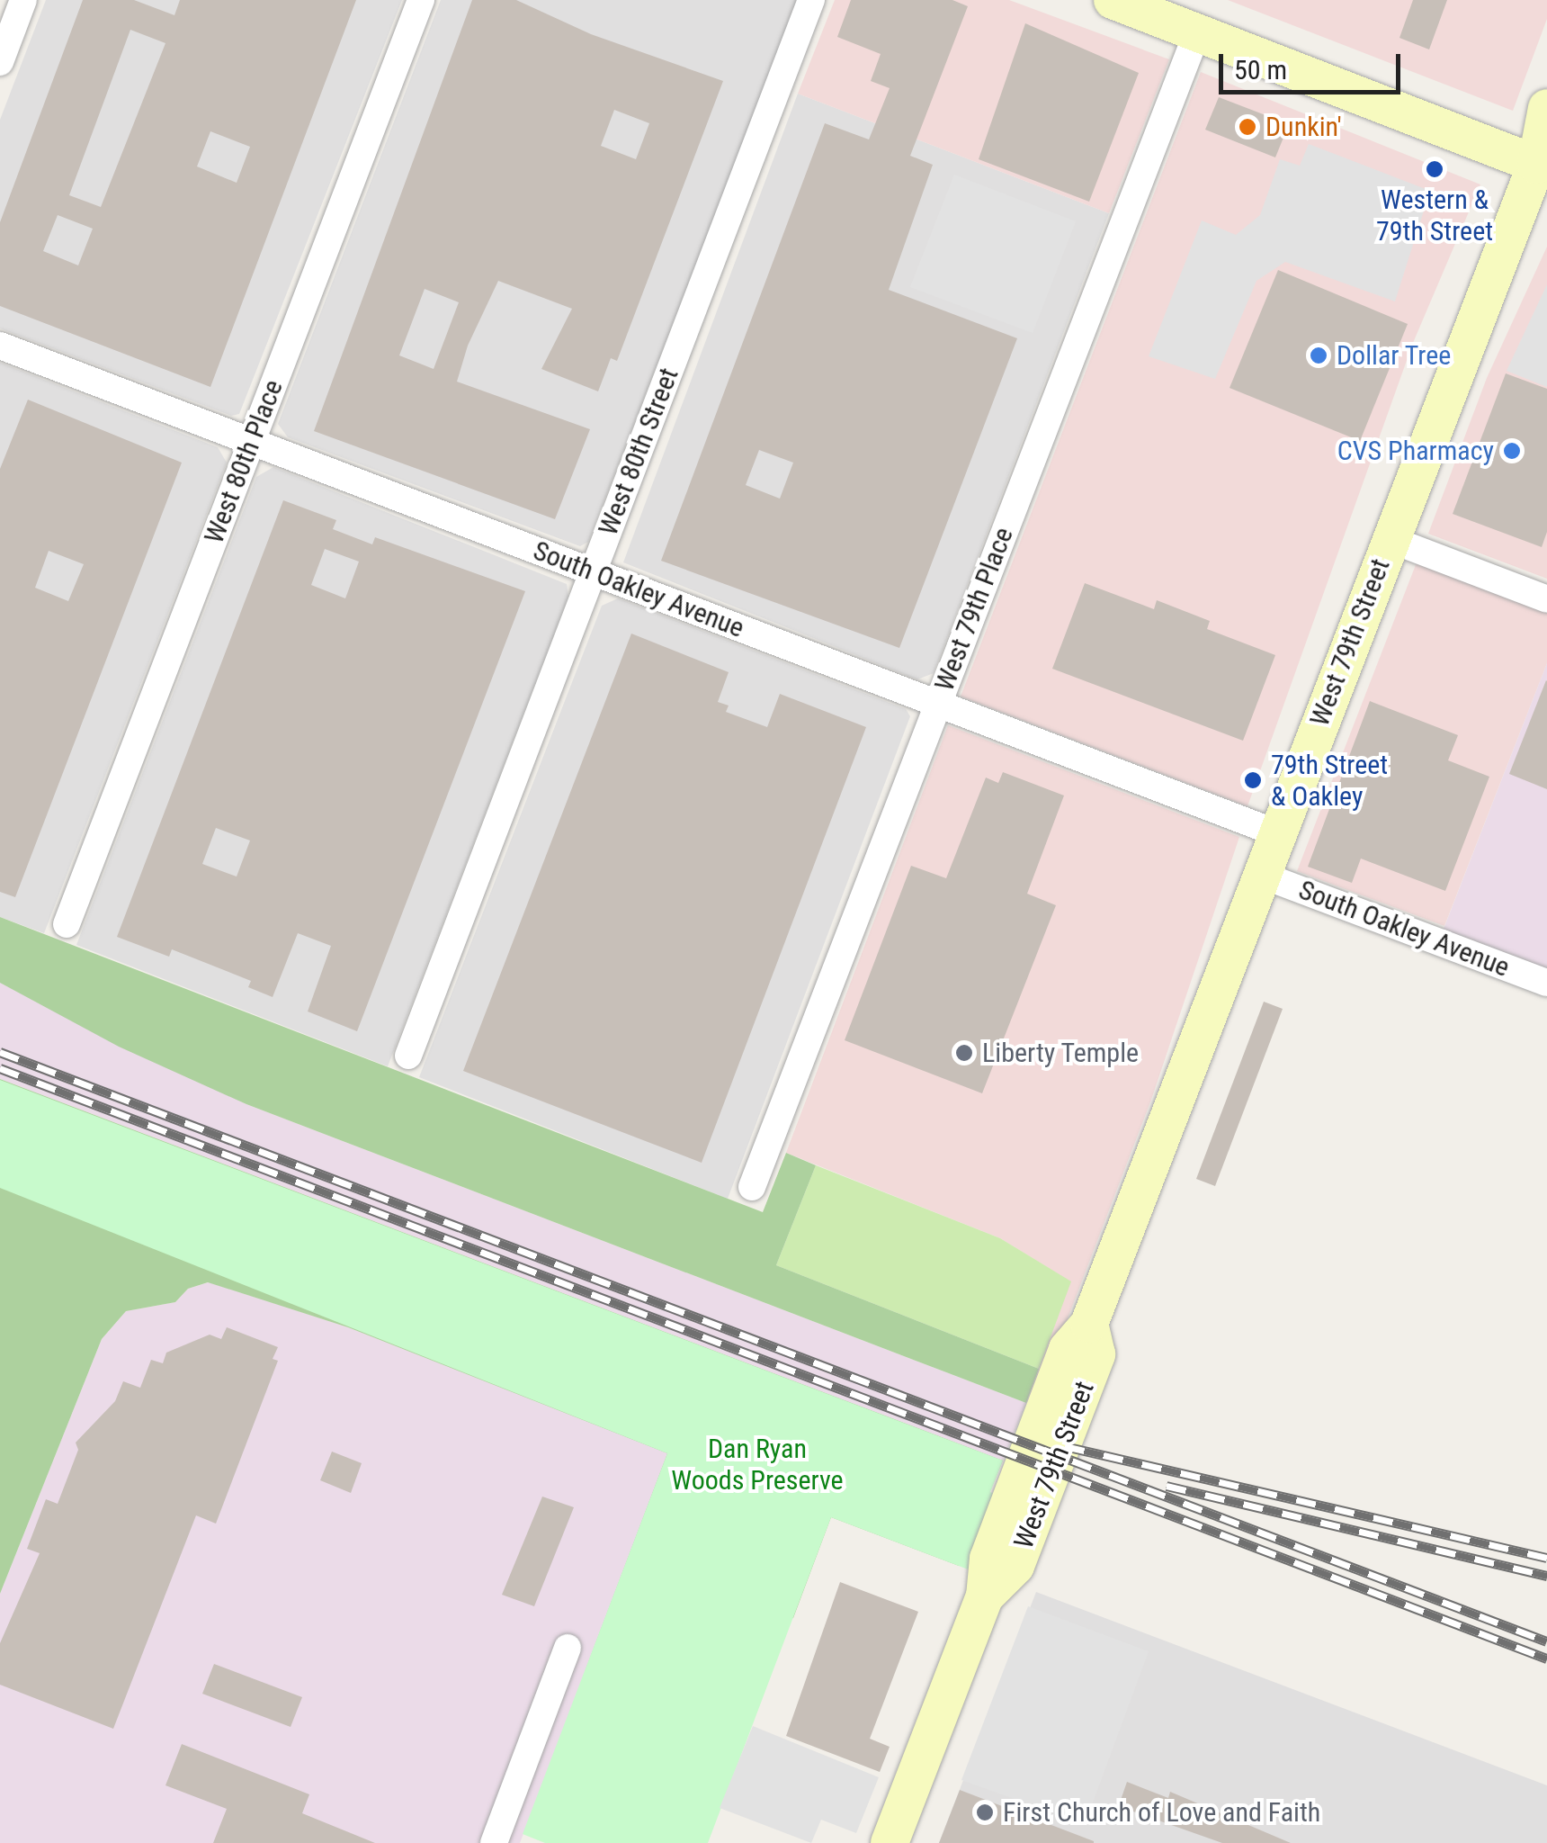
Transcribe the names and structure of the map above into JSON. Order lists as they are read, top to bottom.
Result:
{
  "streets": {
    "main road": ["West 79th Street"],
    "street": [
      "West 80th Street",
      "West 80th Place",
      "South Oakley Avenue",
      "West 79th Place"
    ]
  },
  "crossings": [
    ["West 80th Street", "South Oakley Avenue"],
    ["West 80th Place", "South Oakley Avenue"],
    ["South Oakley Avenue", "West 79th Place"],
    ["South Oakley Avenue", "West 79th Street"]
  ],
  "parks": ["Dan Ryan Woods Preserve"],
  "places": [
    "Dunkin'",
    "Western & 79th Street",
    "Dollar Tree",
    "CVS Pharmacy",
    "79th Street & Oakley",
    "Liberty Temple",
    "First Church of Love and Faith"
  ],
  "scale_bar": "50 m"
}
